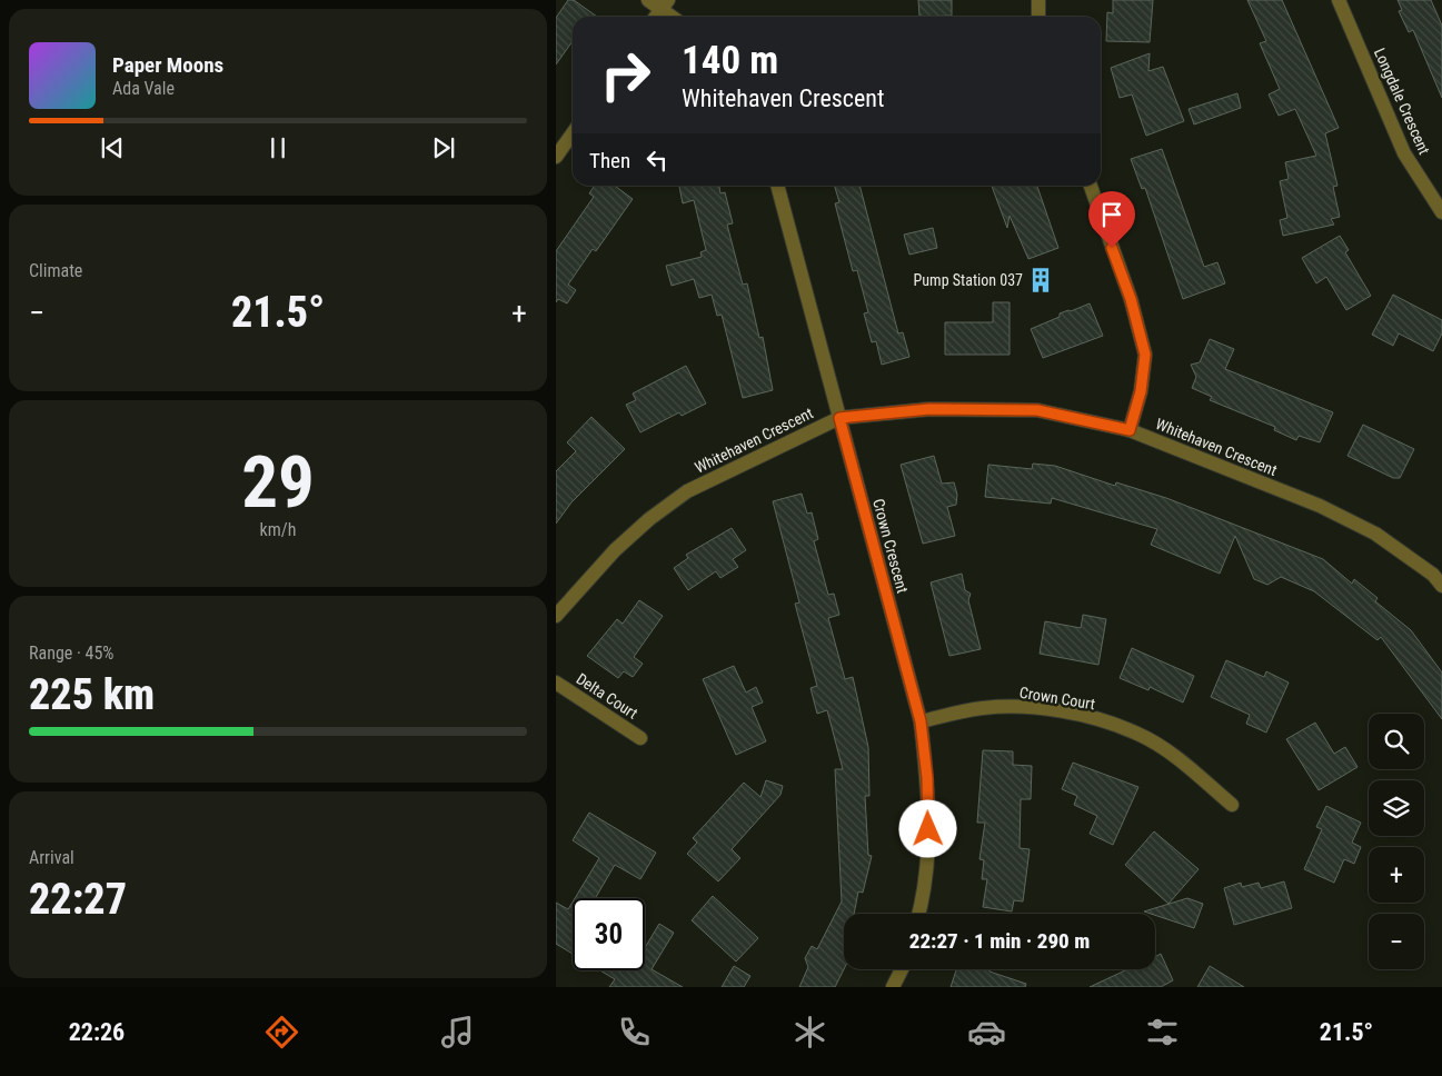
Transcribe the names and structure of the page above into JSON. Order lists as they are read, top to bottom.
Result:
{
  "streets": {
    "street": [
      "Longdale Crescent",
      "Whitehaven Crescent",
      "Crown Crescent",
      "Delta Court",
      "Crown Court"
    ]
  },
  "crossings": [
    ["Whitehaven Crescent", "Crown Crescent"],
    ["Crown Crescent", "Crown Court"]
  ],
  "places": {
    "building": ["Pump Station 037"]
  },
  "page": {
    "turn": ["140 m", "Whitehaven Crescent"],
    "song": ["Paper Moons", "Ada Vale"],
    "then": "Then",
    "tile": [
      "Climate",
      ["29", "km/h"],
      ["Range · 45%", "225 km"],
      ["Arrival", "22:27"]
    ],
    "heat": ["−", "21.5°", "+"],
    "map_buttons": ["+", "−"],
    "limit": "30",
    "trip": "22:27 · 1 min · 290 m",
    "tabs": ["22:26", "21.5°"]
  }
}
